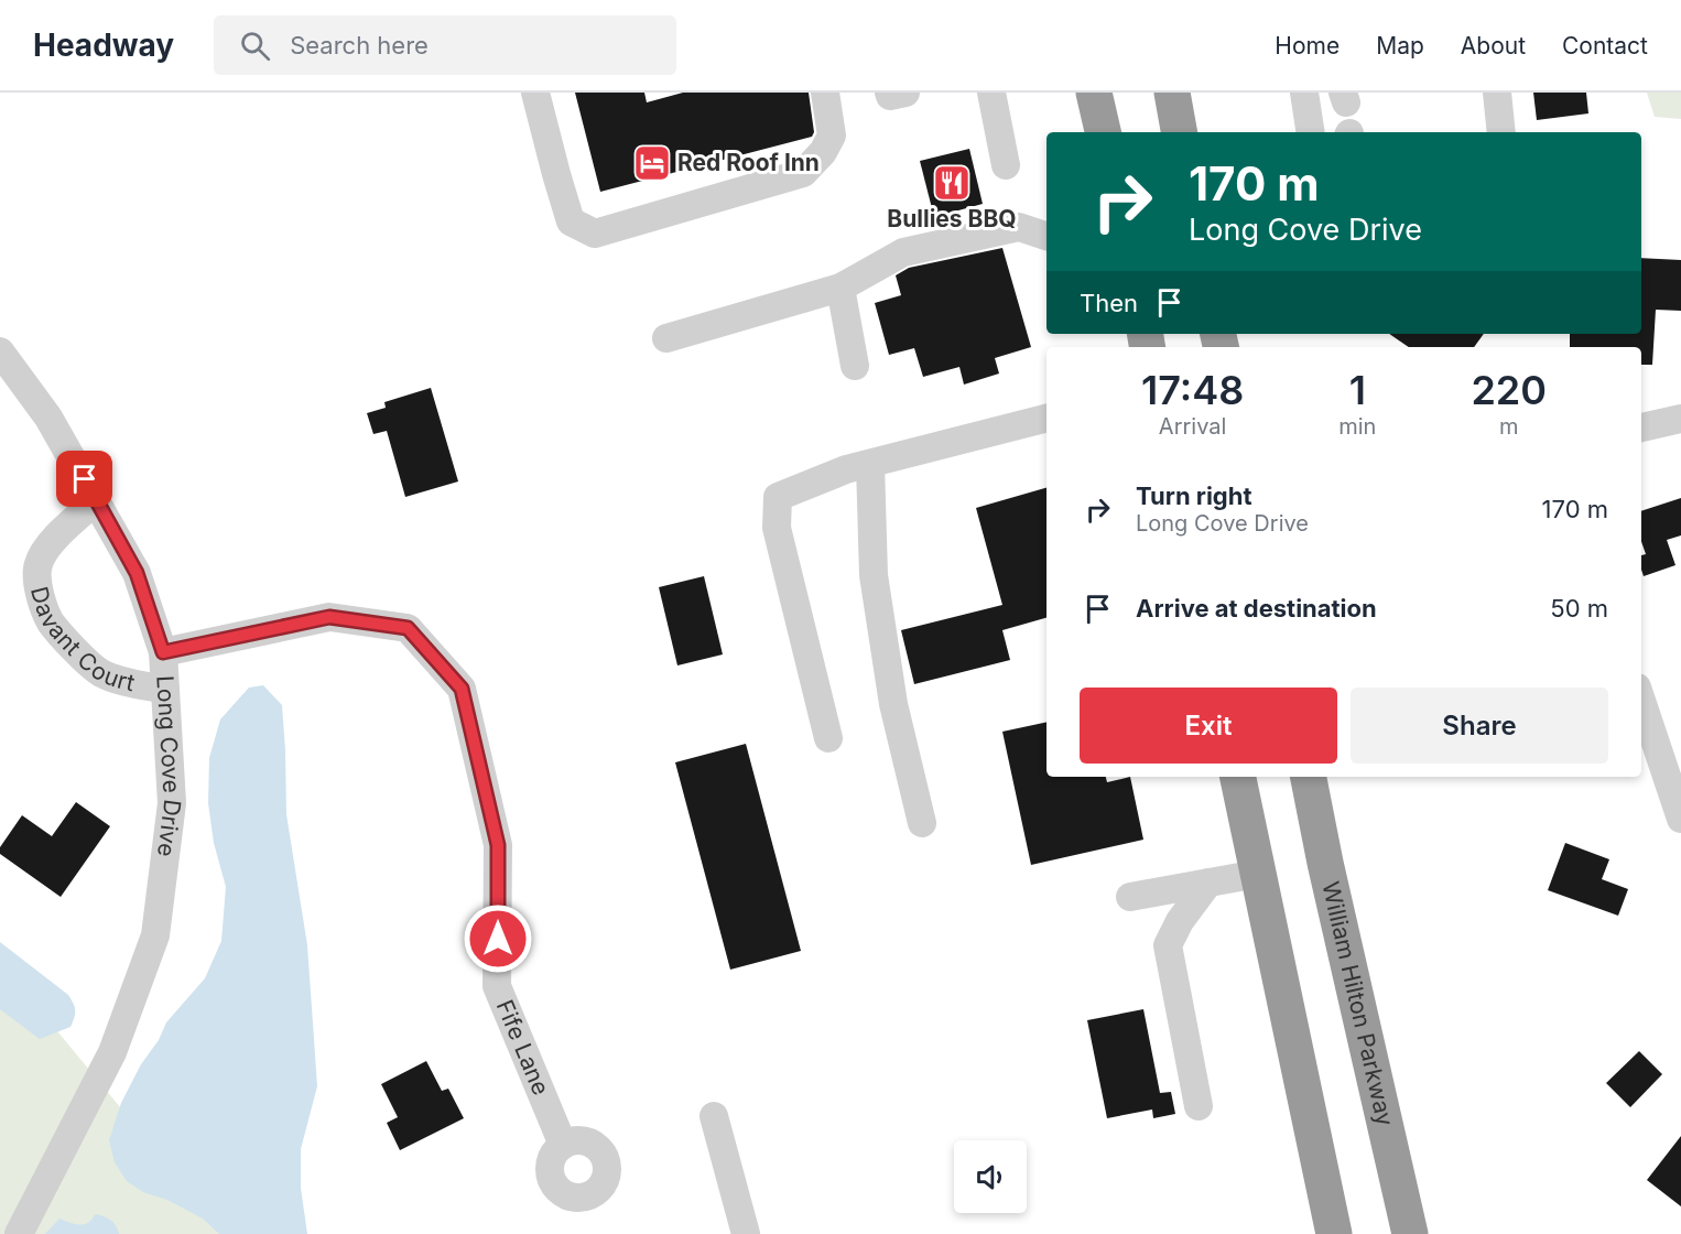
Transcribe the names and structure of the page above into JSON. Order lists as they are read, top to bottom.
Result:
{
  "streets": {
    "highway": ["William Hilton Parkway"],
    "street": ["Davant Court", "Long Cove Drive", "Fife Lane"]
  },
  "crossings": [
    ["Davant Court", "Long Cove Drive"],
    ["Long Cove Drive", "Fife Lane"]
  ],
  "places": {
    "hotel": ["Red Roof Inn"],
    "restaurant": ["Bullies BBQ"]
  },
  "page": {
    "header": "Headway",
    "search": "Search here",
    "nav": [
      "Home",
      "Map",
      "About",
      "Contact"
    ],
    "turn": ["170 m", "Long Cove Drive"],
    "then": "Then",
    "eta": [
      "17:48",
      "Arrival",
      "1",
      "min",
      "220",
      "m"
    ],
    "list": [
      {
        "name": "Turn right",
        "note": "Long Cove Drive",
        "value": "170 m"
      },
      {
        "name": "Arrive at destination",
        "value": "50 m"
      }
    ],
    "buttons": ["Exit", "Share"]
  }
}
